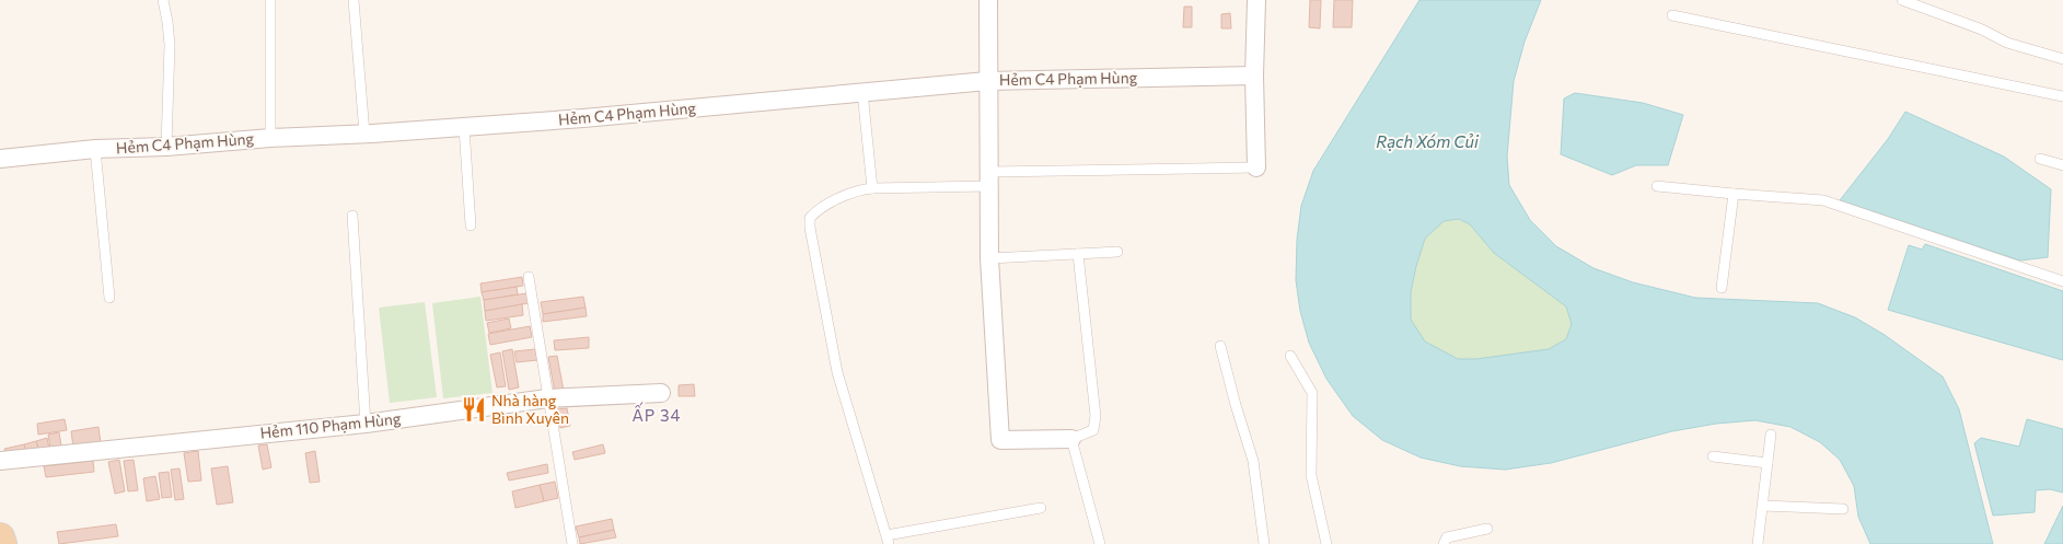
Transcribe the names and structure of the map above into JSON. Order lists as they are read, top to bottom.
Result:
{
  "streets": {
    "street": ["Hẻm C4 Phạm Hùng", "Hẻm 110 Phạm Hùng"]
  },
  "districts": ["ẤP 34"],
  "water": ["Rạch Xóm Củi"],
  "places": {
    "restaurant": ["Nhà hàng Bình Xuyên"]
  }
}
